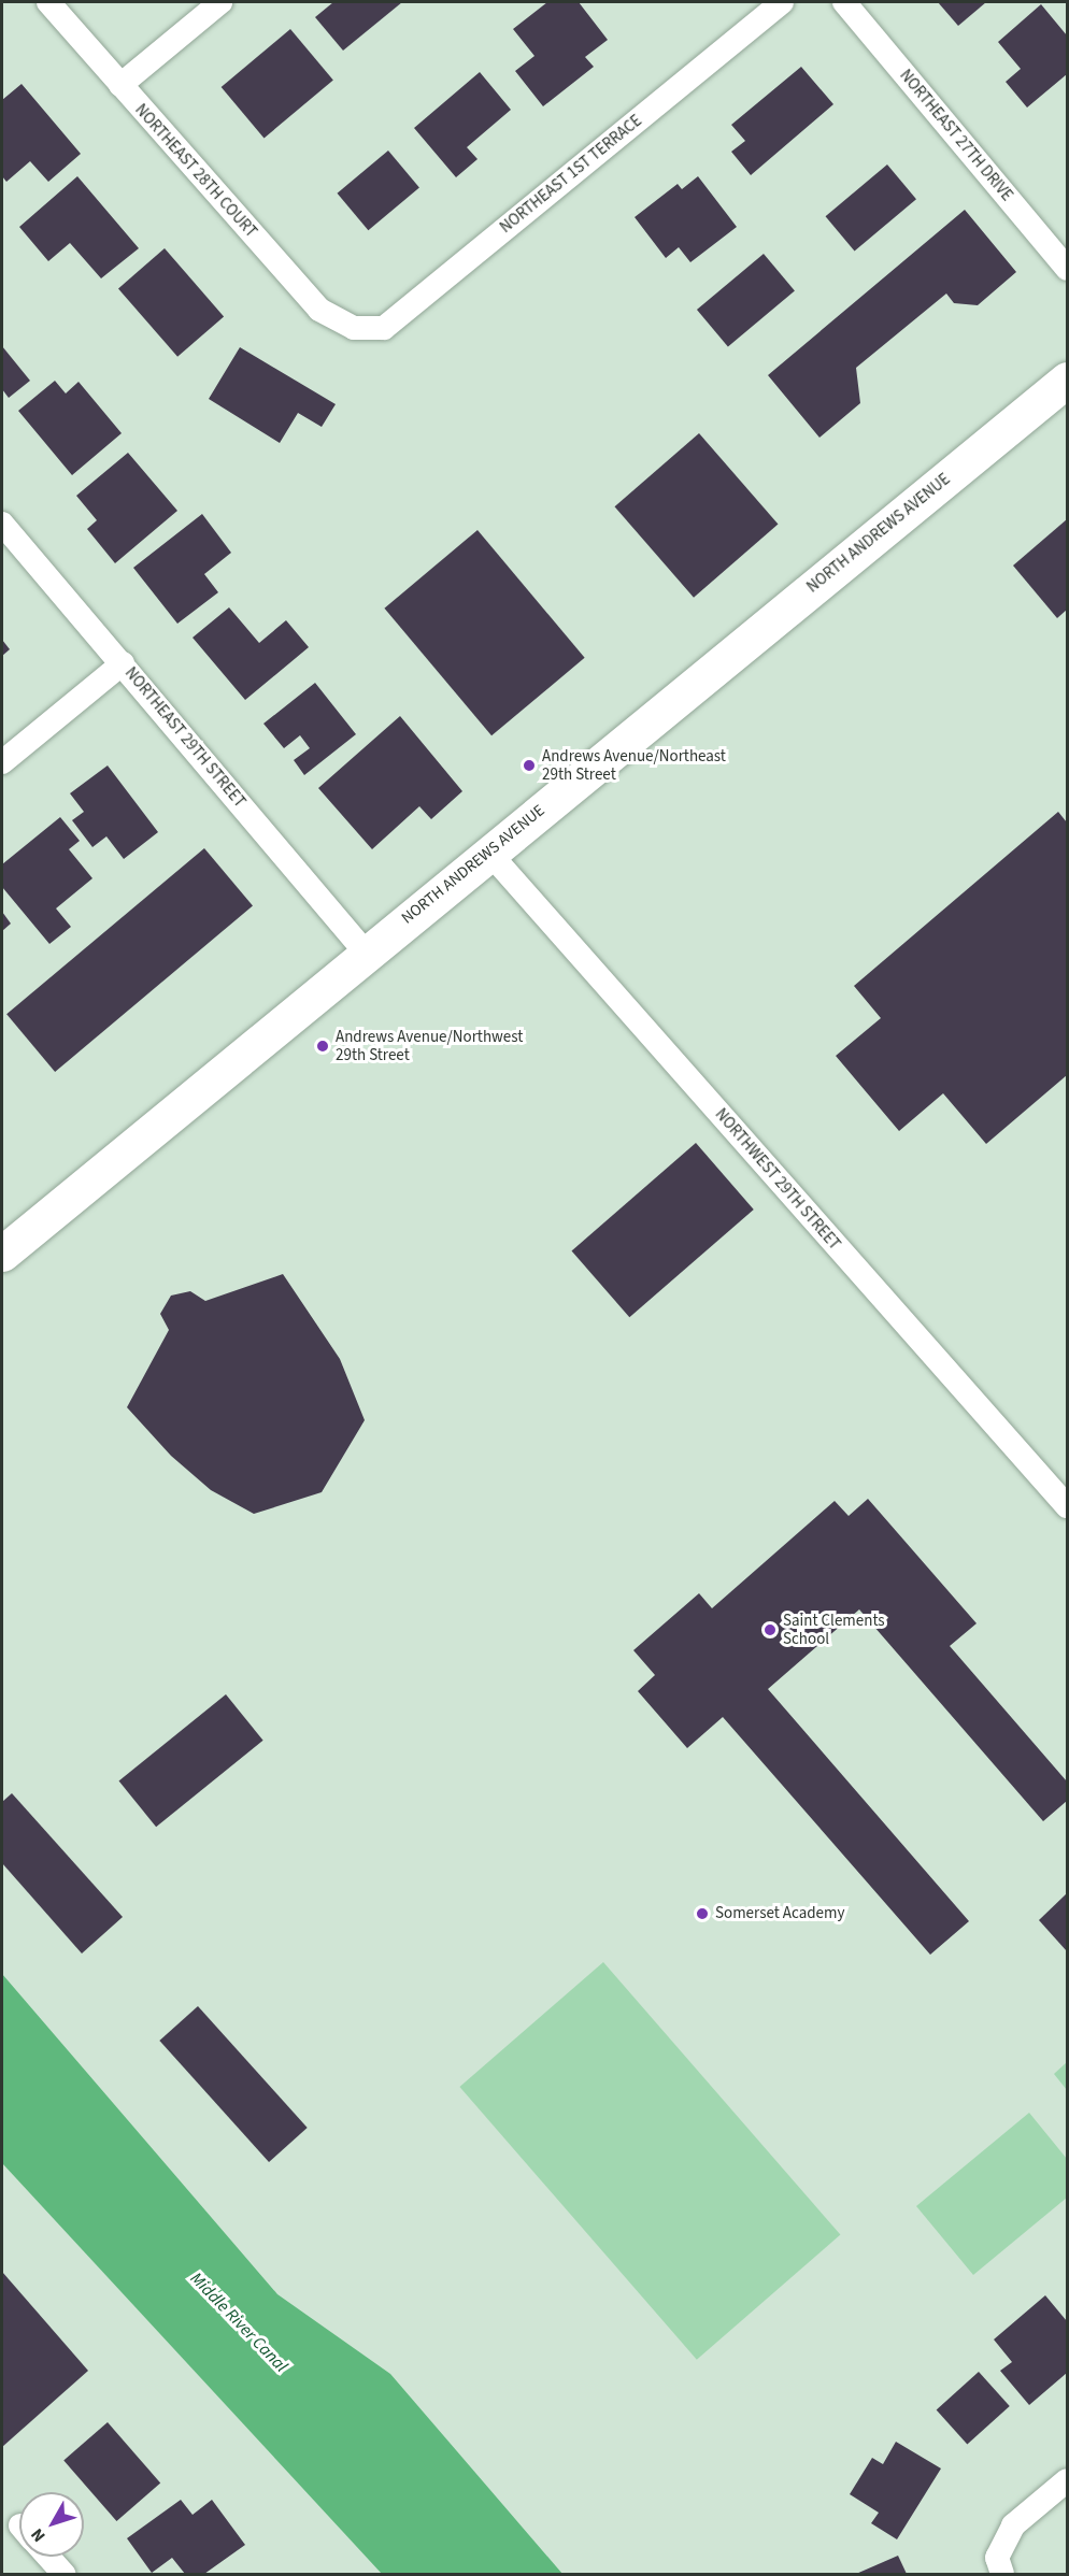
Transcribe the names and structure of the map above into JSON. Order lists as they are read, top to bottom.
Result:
{
  "streets": {
    "main road": ["NORTH ANDREWS AVENUE"],
    "street": [
      "NORTHEAST 27TH DRIVE",
      "NORTHEAST 28TH COURT",
      "NORTHEAST 1ST TERRACE",
      "NORTHEAST 29TH STREET",
      "NORTHWEST 29TH STREET"
    ]
  },
  "crossings": [
    ["NORTHEAST 28TH COURT", "NORTHEAST 1ST TERRACE"],
    ["NORTH ANDREWS AVENUE", "NORTHEAST 29TH STREET"],
    ["NORTH ANDREWS AVENUE", "NORTHWEST 29TH STREET"]
  ],
  "water": ["Middle River Canal"],
  "places": [
    "Andrews Avenue/Northeast 29th Street",
    "Andrews Avenue/Northwest 29th Street",
    "Saint Clements School",
    "Somerset Academy"
  ],
  "north": "bottom left"
}
